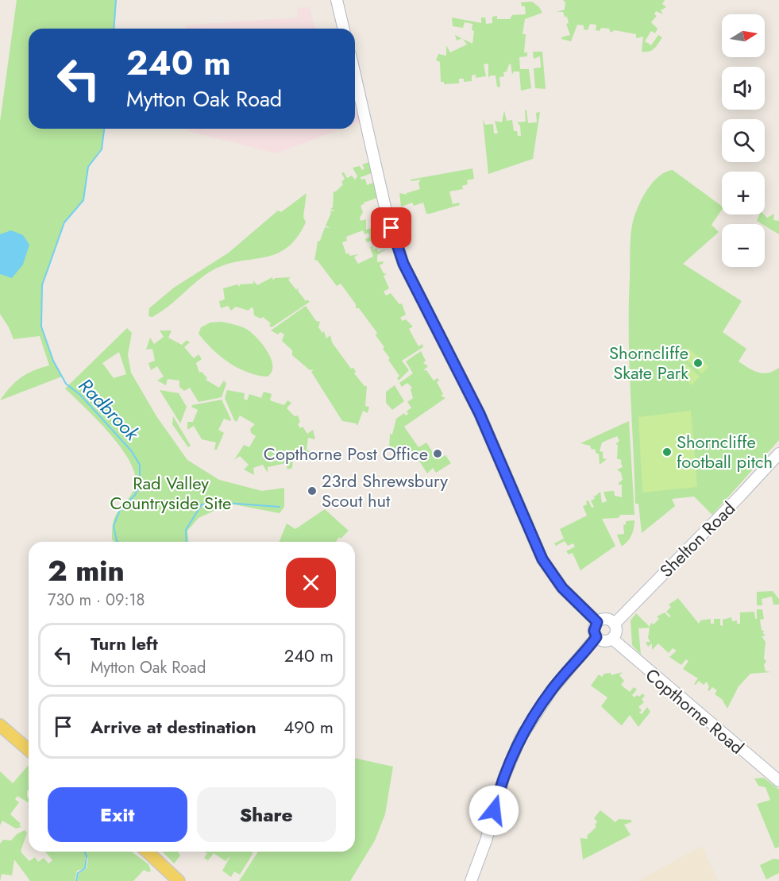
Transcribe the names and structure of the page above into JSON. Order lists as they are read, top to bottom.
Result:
{
  "streets": {
    "main road": ["Shelton Road", "Copthorne Road"]
  },
  "crossings": [
    ["Shelton Road", "Copthorne Road"]
  ],
  "water": ["Radbrook"],
  "parks": ["Rad Valley Countryside Site"],
  "places": [
    "Shorncliffe Skate Park",
    "Shorncliffe football pitch",
    "Copthorne Post Office",
    "23rd Shrewsbury Scout hut"
  ],
  "north": "right",
  "page": {
    "map_buttons": ["+", "−"],
    "turn": ["240 m", "Mytton Oak Road"],
    "heading": ["2 min", "730 m · 09:18"],
    "list": [
      {
        "name": "Turn left",
        "note": "Mytton Oak Road",
        "value": "240 m"
      },
      {
        "name": "Arrive at destination",
        "value": "490 m"
      }
    ],
    "buttons": ["Exit", "Share"]
  }
}
